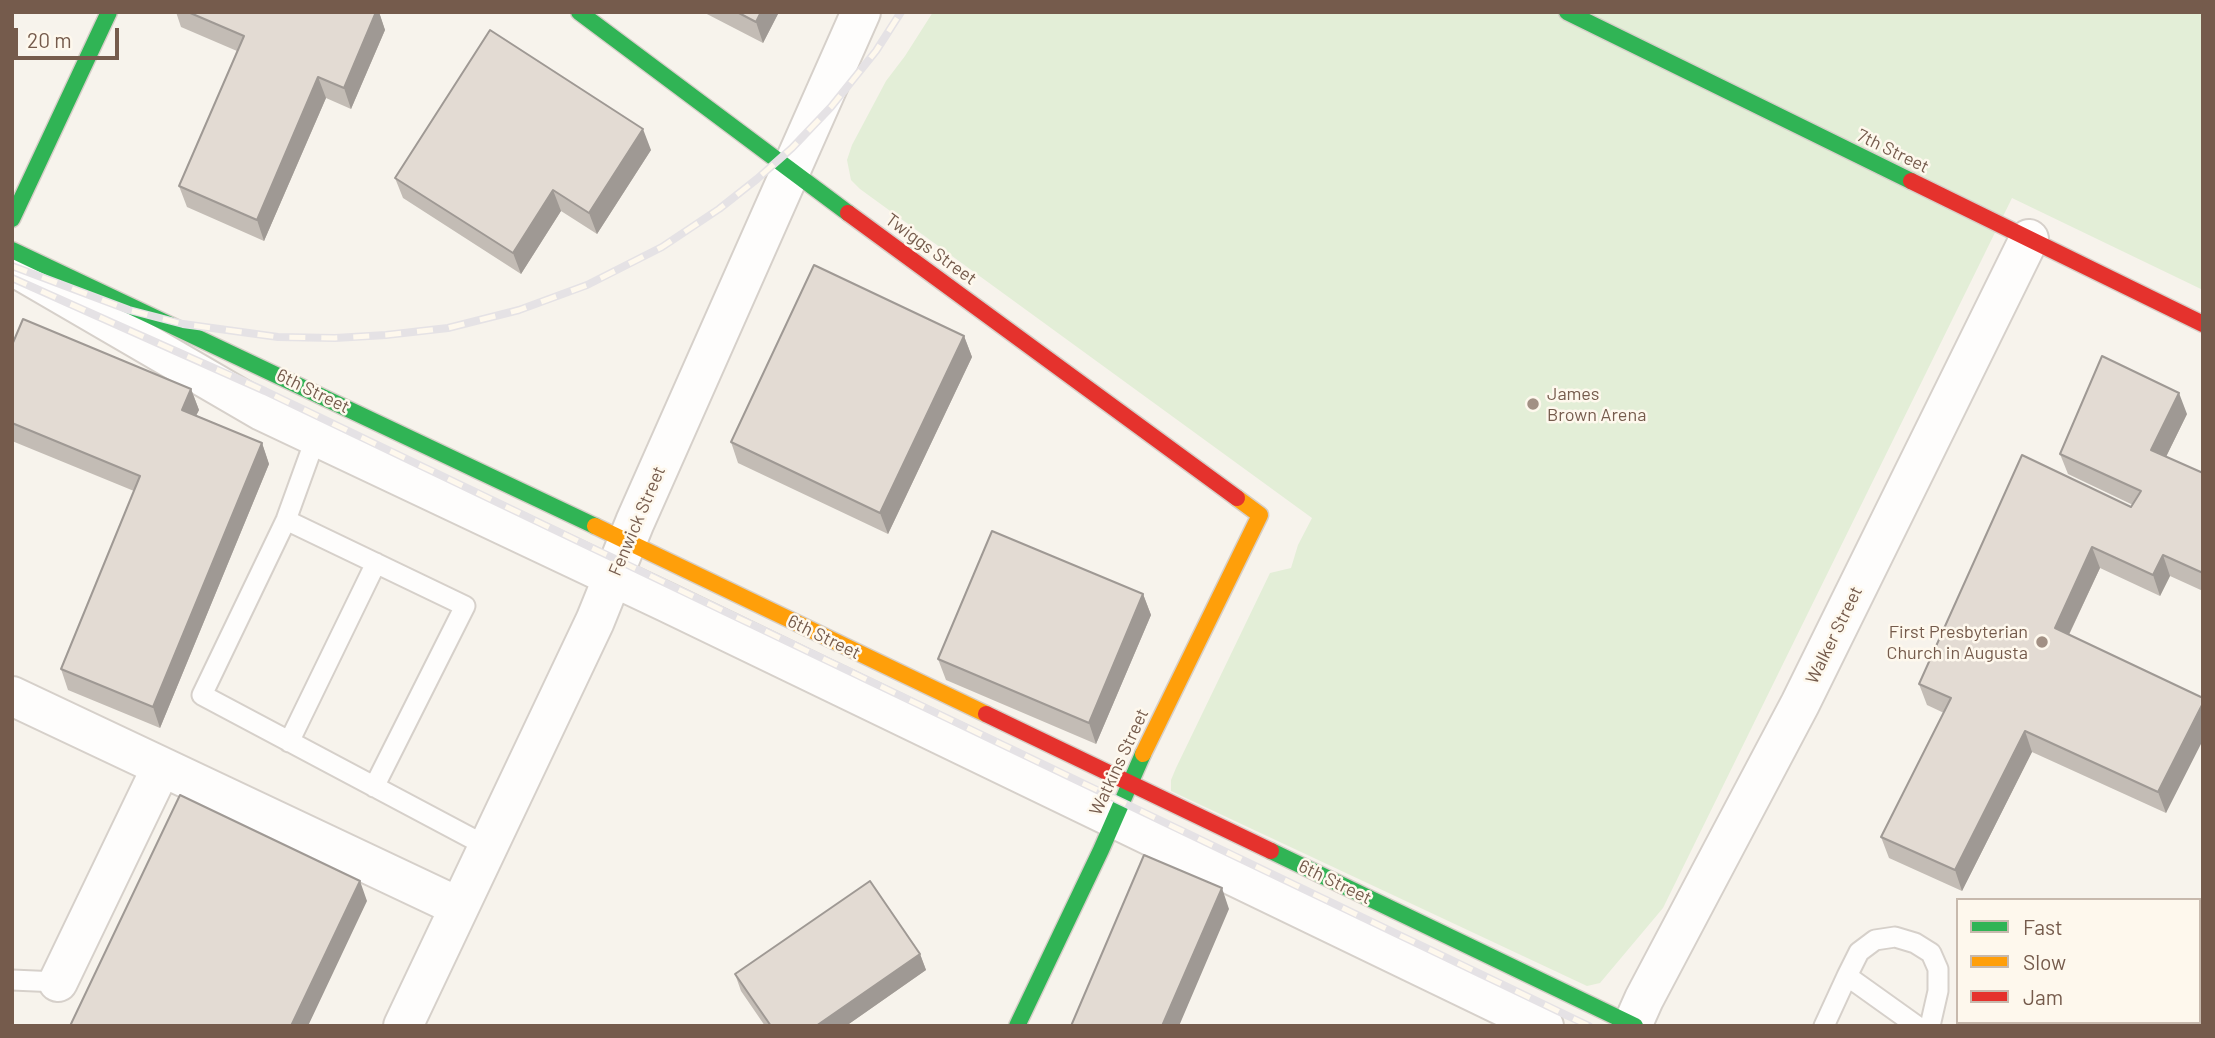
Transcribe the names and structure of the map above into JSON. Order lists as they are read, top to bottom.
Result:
{
  "streets": {
    "street": [
      "7th Street",
      "Twiggs Street",
      "6th Street",
      "Fenwick Street",
      "Walker Street",
      "Watkins Street"
    ]
  },
  "crossings": [
    ["7th Street", "Walker Street"],
    ["Twiggs Street", "Fenwick Street"],
    ["Twiggs Street", "Watkins Street"],
    ["6th Street", "Fenwick Street"],
    ["6th Street", "Walker Street"],
    ["6th Street", "Watkins Street"]
  ],
  "places": ["James Brown Arena", "First Presbyterian Church in Augusta"],
  "legend": ["Fast", "Slow", "Jam"],
  "scale_bar": "20 m"
}
